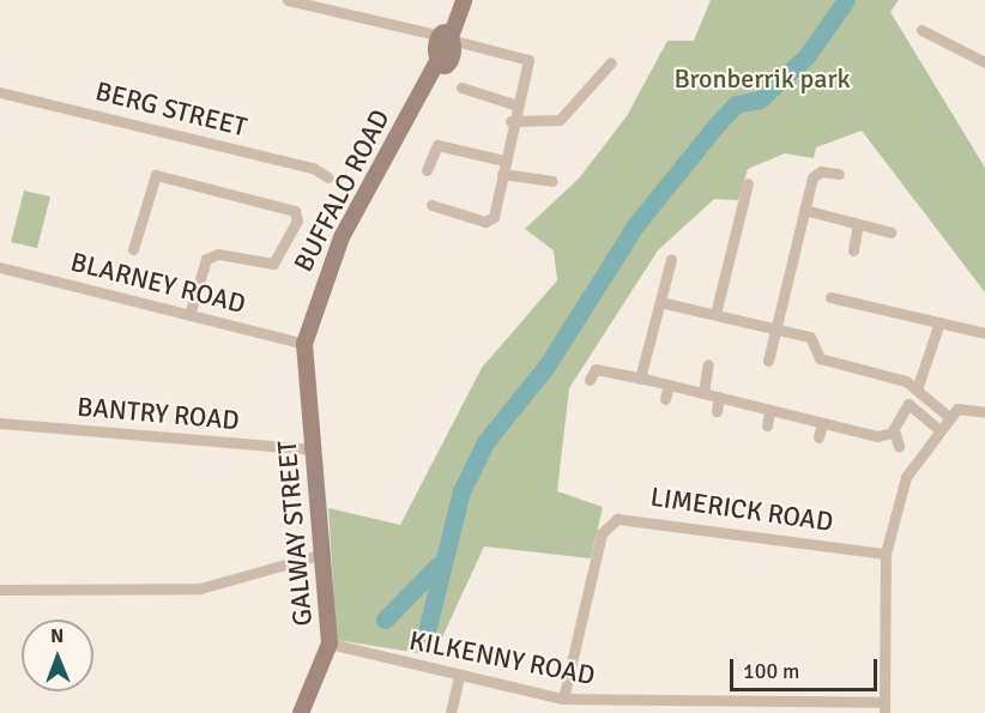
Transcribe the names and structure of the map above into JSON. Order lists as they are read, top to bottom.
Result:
{
  "streets": {
    "street": [
      "BERG STREET",
      "BUFFALO ROAD",
      "BLARNEY ROAD",
      "BANTRY ROAD",
      "LIMERICK ROAD",
      "GALWAY STREET",
      "KILKENNY ROAD"
    ]
  },
  "crossings": [
    ["BUFFALO ROAD", "BLARNEY ROAD"],
    ["BUFFALO ROAD", "GALWAY STREET"],
    ["BLARNEY ROAD", "GALWAY STREET"],
    ["BANTRY ROAD", "GALWAY STREET"],
    ["LIMERICK ROAD", "KILKENNY ROAD"],
    ["GALWAY STREET", "KILKENNY ROAD"]
  ],
  "parks": ["Bronberrik park"],
  "scale_bar": "100 m",
  "north": "top"
}
